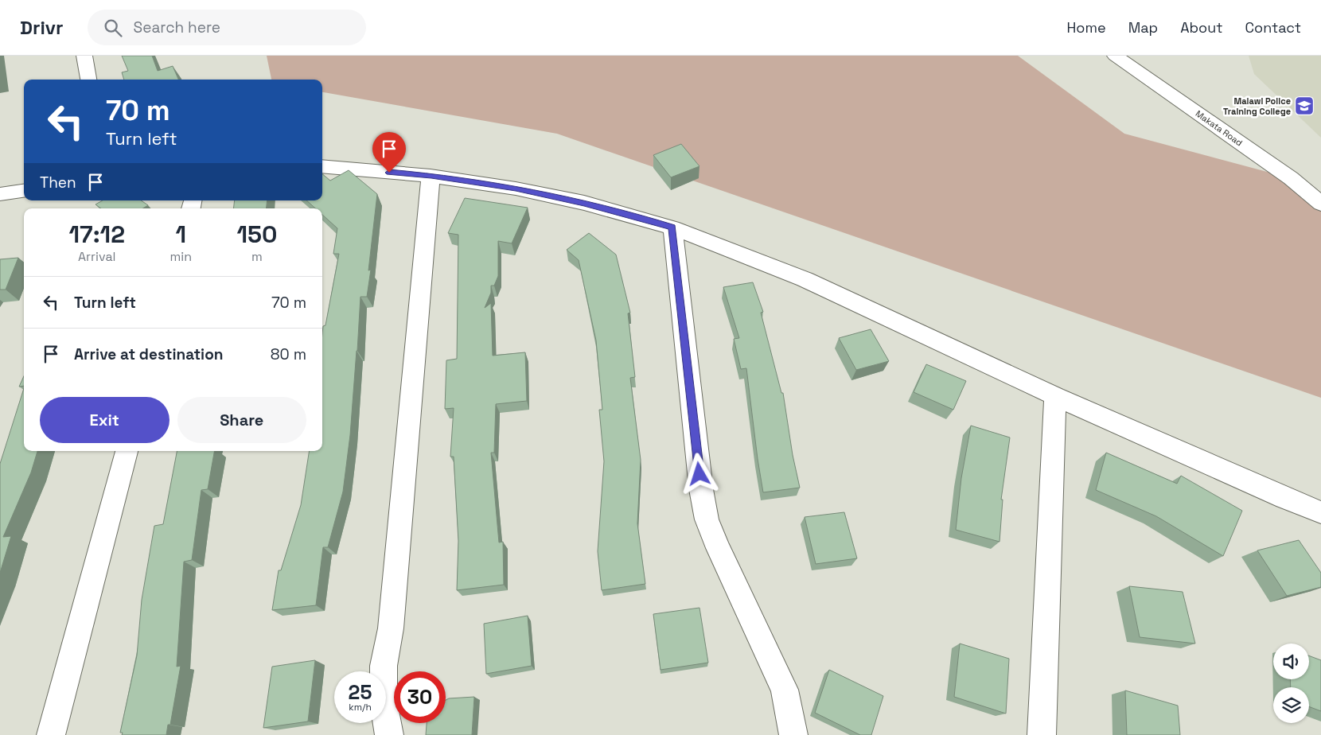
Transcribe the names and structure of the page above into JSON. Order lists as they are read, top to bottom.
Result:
{
  "streets": {
    "street": ["Makata Road"]
  },
  "places": {
    "school or university": ["Malawi Police Training College"]
  },
  "page": {
    "header": "Drivr",
    "search": "Search here",
    "nav": [
      "Home",
      "Map",
      "About",
      "Contact"
    ],
    "turn": ["70 m", "Turn left"],
    "then": "Then",
    "eta": [
      "17:12",
      "Arrival",
      "1",
      "min",
      "150",
      "m"
    ],
    "list": [
      {
        "name": "Turn left",
        "value": "70 m"
      },
      {
        "name": "Arrive at destination",
        "value": "80 m"
      }
    ],
    "buttons": ["Exit", "Share"],
    "speed": "25 km/h",
    "limit": "30"
  }
}
